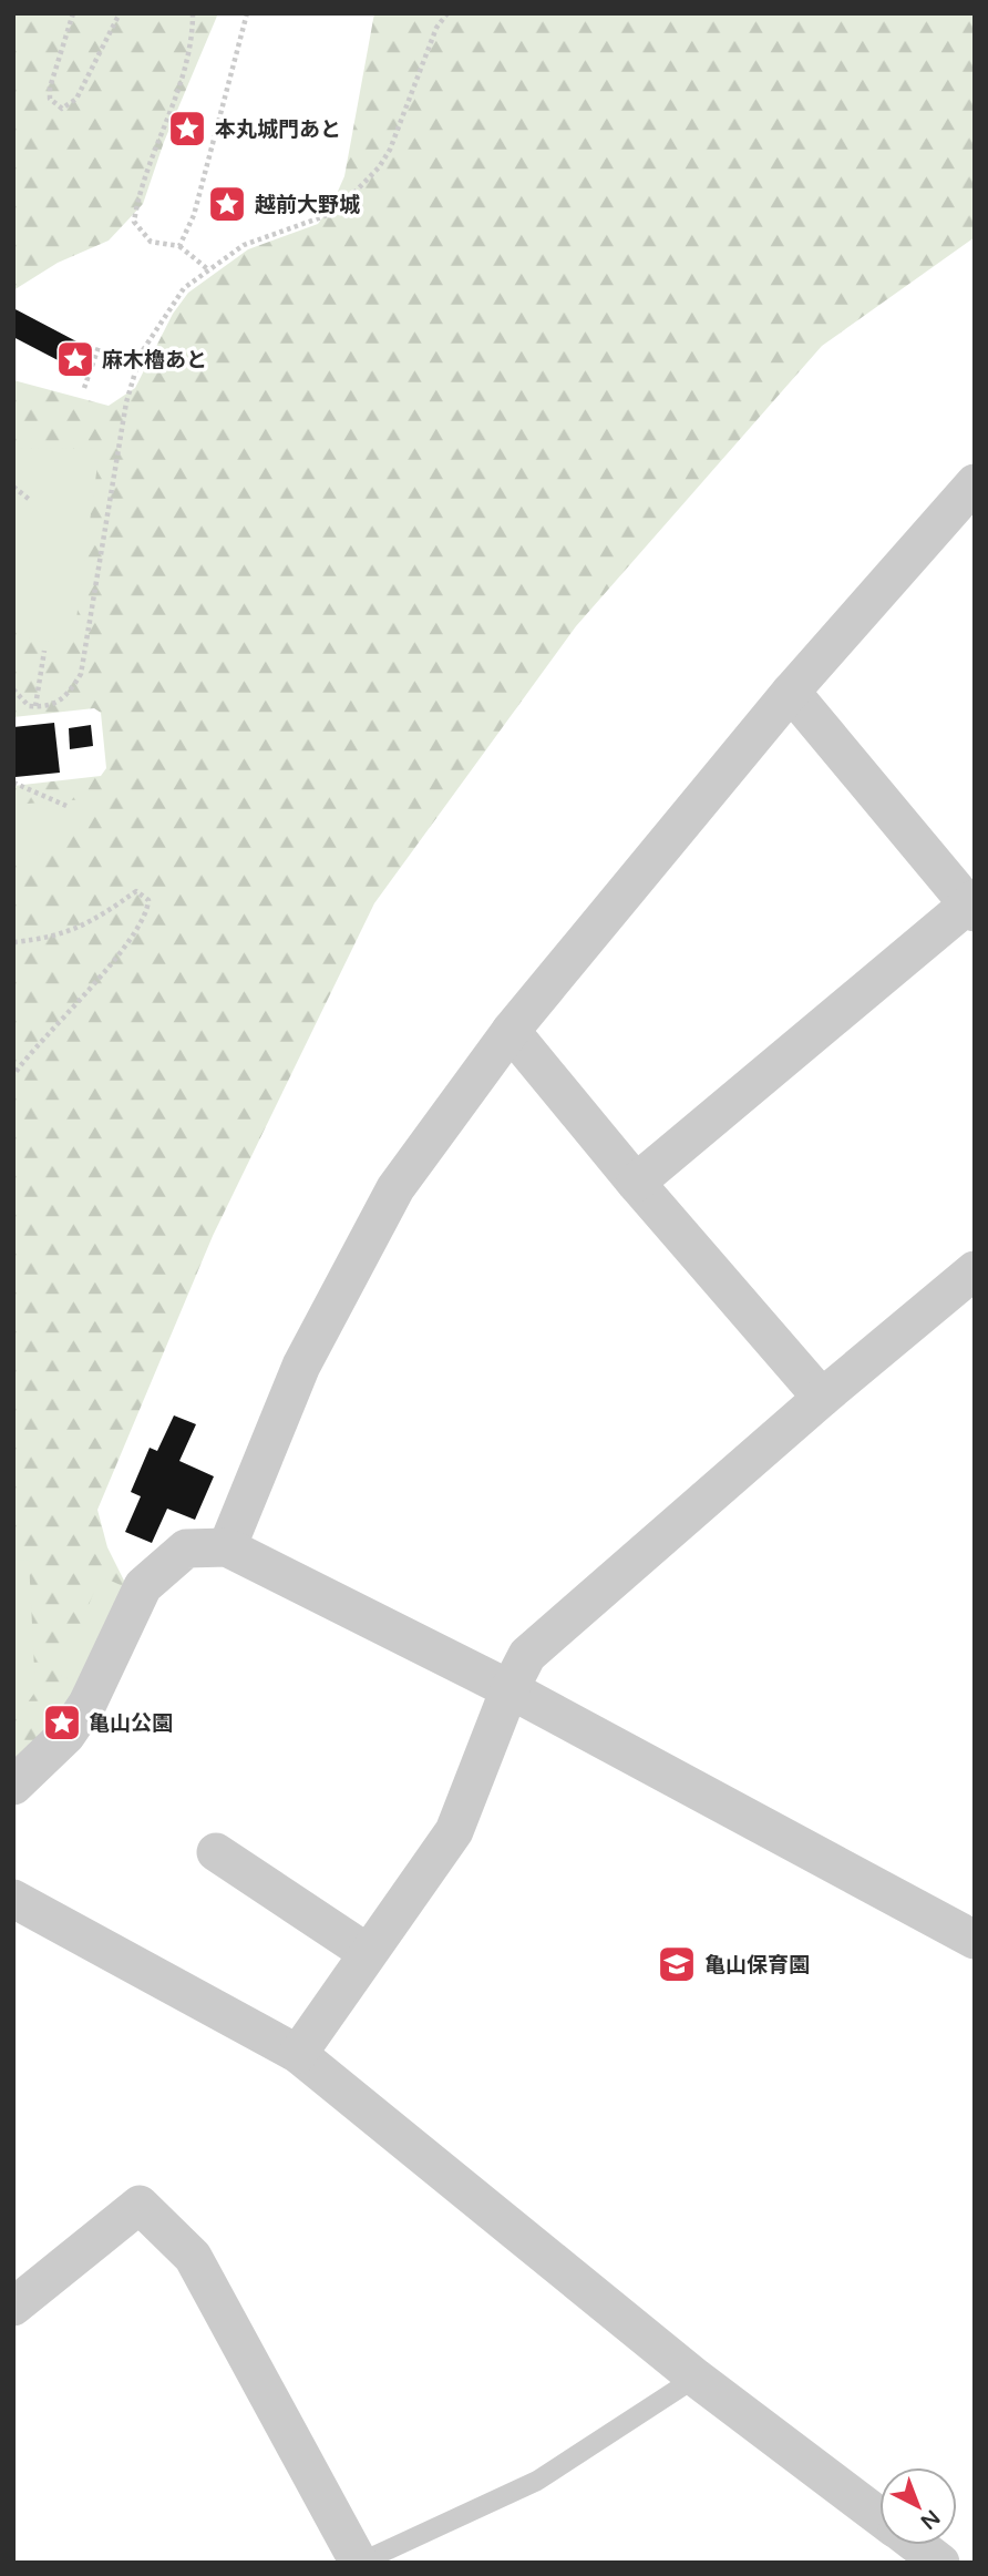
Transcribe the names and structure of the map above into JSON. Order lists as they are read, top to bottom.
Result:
{
  "places": {
    "place": [
      "本丸城門あと",
      "越前大野城",
      "麻木櫓あと",
      "亀山公園"
    ],
    "school or university": ["亀山保育園"]
  },
  "north": "bottom right"
}
